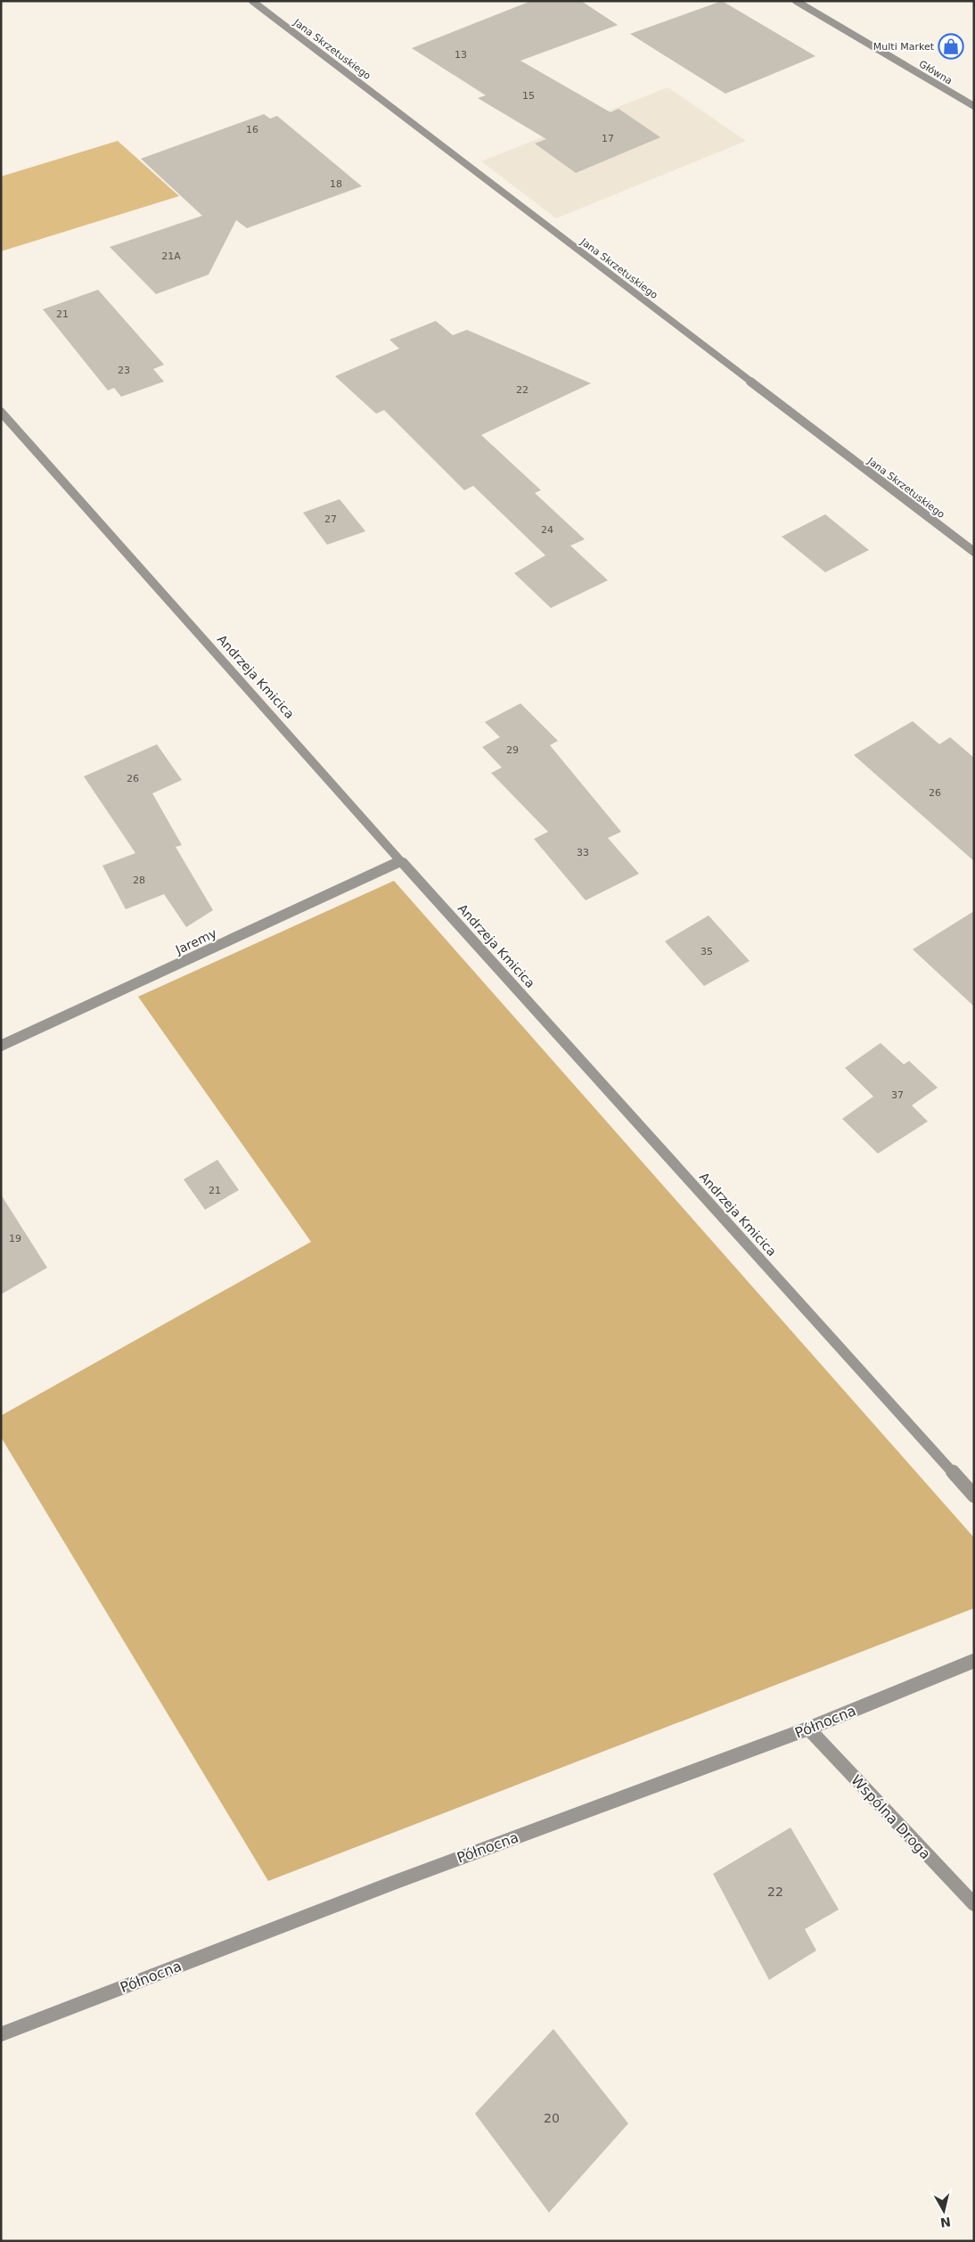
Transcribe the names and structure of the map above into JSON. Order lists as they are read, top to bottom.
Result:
{
  "streets": {
    "street": [
      "Jana Skrzetuskiego",
      "Główna",
      "Andrzeja Kmicica",
      "Jaremy",
      "Północna",
      "Wspólna Droga"
    ]
  },
  "crossings": [
    ["Andrzeja Kmicica", "Jaremy"],
    ["Północna", "Wspólna Droga"]
  ],
  "places": {
    "shop": ["Multi Market"]
  },
  "house_numbers": [
    "13",
    "15",
    "16",
    "17",
    "18",
    "21A",
    "21",
    "23",
    "22",
    "27",
    "24",
    "29",
    "26",
    "26",
    "33",
    "28",
    "35",
    "37",
    "21",
    "19",
    "22",
    "20"
  ],
  "north": "bottom"
}
